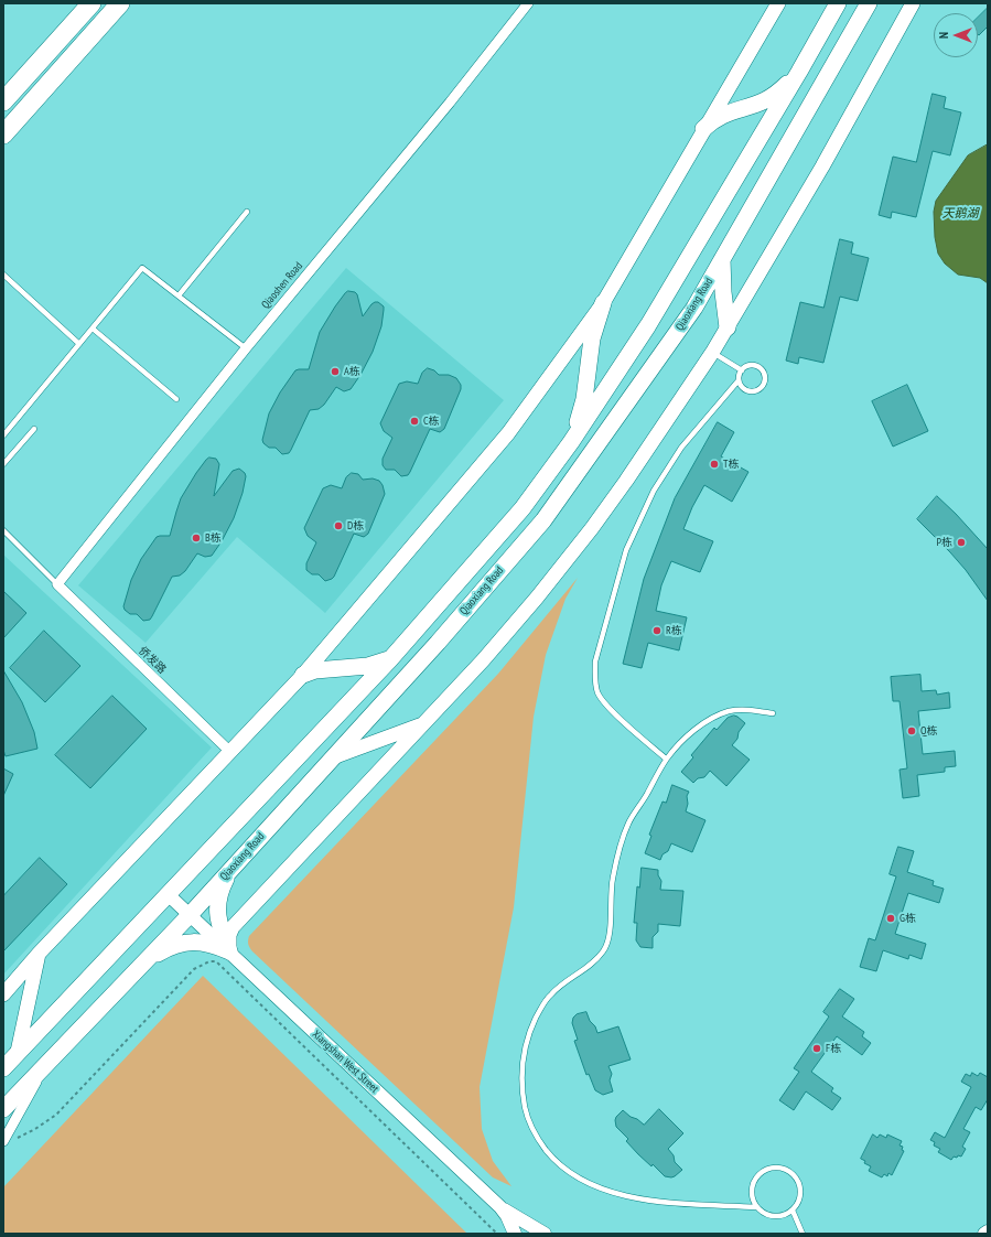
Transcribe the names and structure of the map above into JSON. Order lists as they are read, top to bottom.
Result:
{
  "streets": {
    "main road": ["Qiaoxiang Road"],
    "street": ["Qiaoshen Road", "侨发路", "Xiangshan West Street"]
  },
  "crossings": [
    ["Qiaoshen Road", "侨发路"],
    ["Qiaoxiang Road", "Xiangshan West Street"]
  ],
  "water": ["天鹅湖"],
  "places": [
    "A栋",
    "C栋",
    "T栋",
    "D栋",
    "B栋",
    "P栋",
    "R栋",
    "Q栋",
    "G栋",
    "F栋"
  ],
  "north": "left"
}
